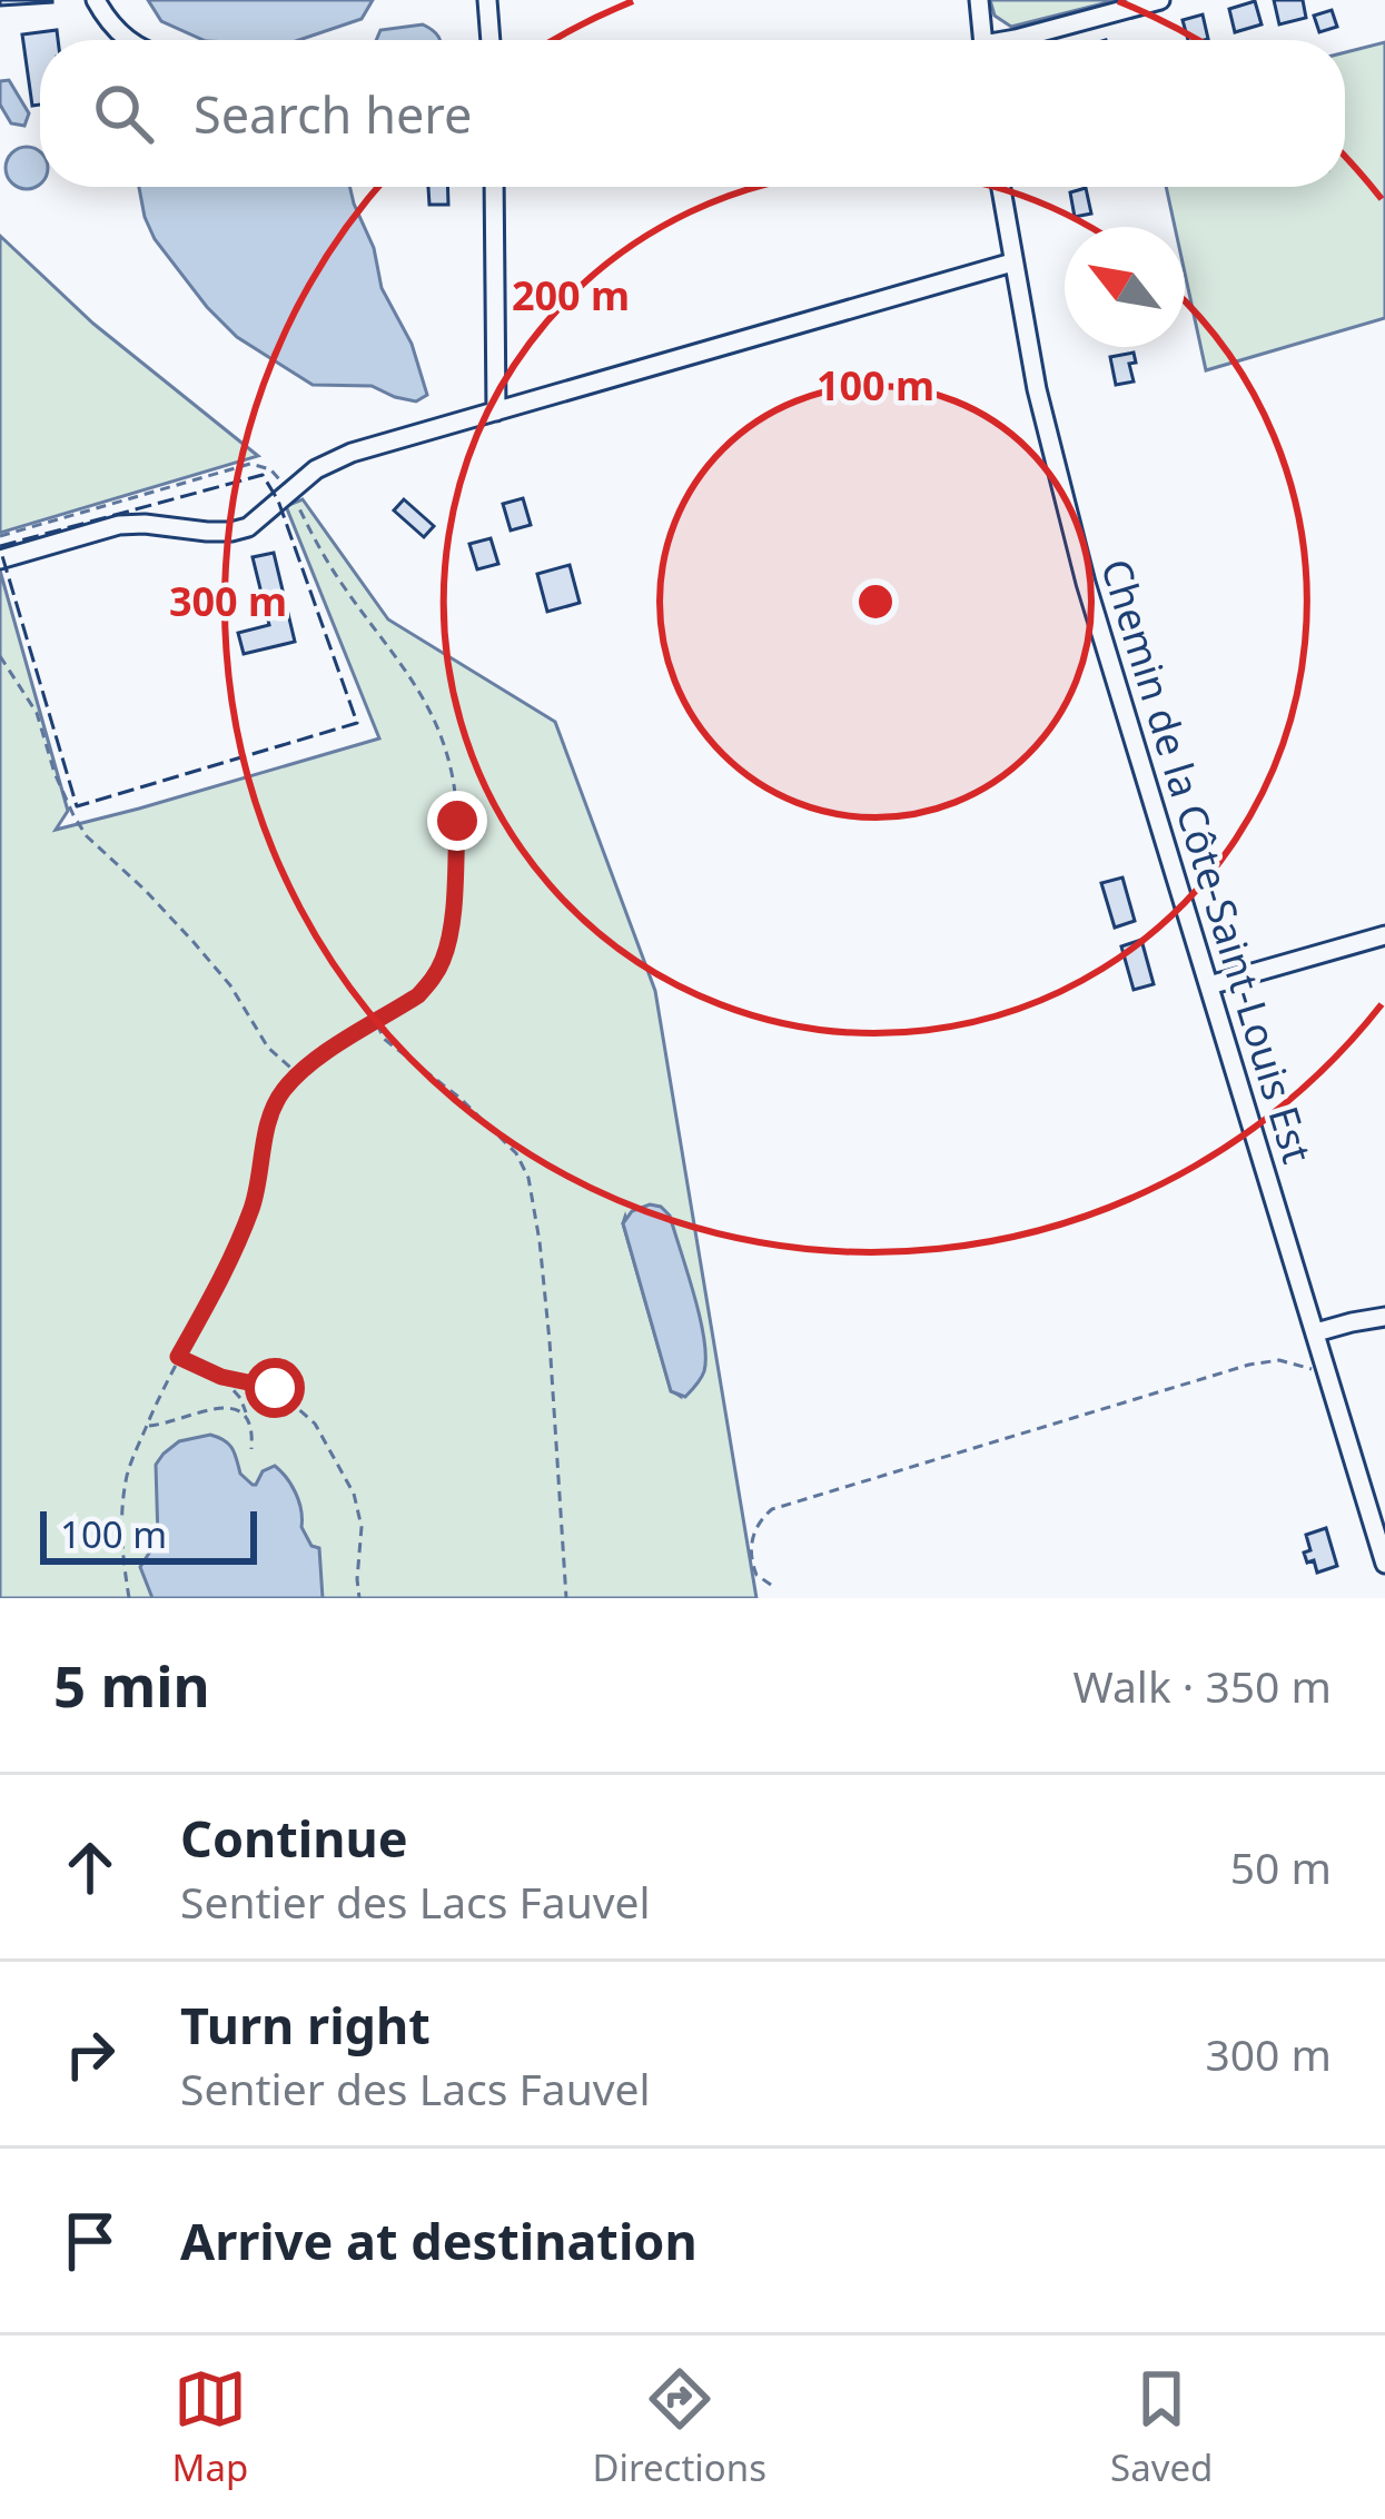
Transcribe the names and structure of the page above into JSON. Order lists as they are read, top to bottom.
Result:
{
  "streets": {
    "street": ["Chemin de la Côte-Saint-Louis Est"]
  },
  "scale_bar": "100 m",
  "north": "top left",
  "page": {
    "search": "Search here",
    "scale": "100 m",
    "heading": ["5 min", "Walk · 350 m"],
    "list": [
      ["Continue", "Sentier des Lacs Fauvel", "50 m"],
      ["Turn right", "Sentier des Lacs Fauvel", "300 m"],
      "Arrive at destination"
    ],
    "nav": ["Map", "Directions", "Saved"]
  },
  "rings": ["200 m", "100 m", "300 m"]
}
